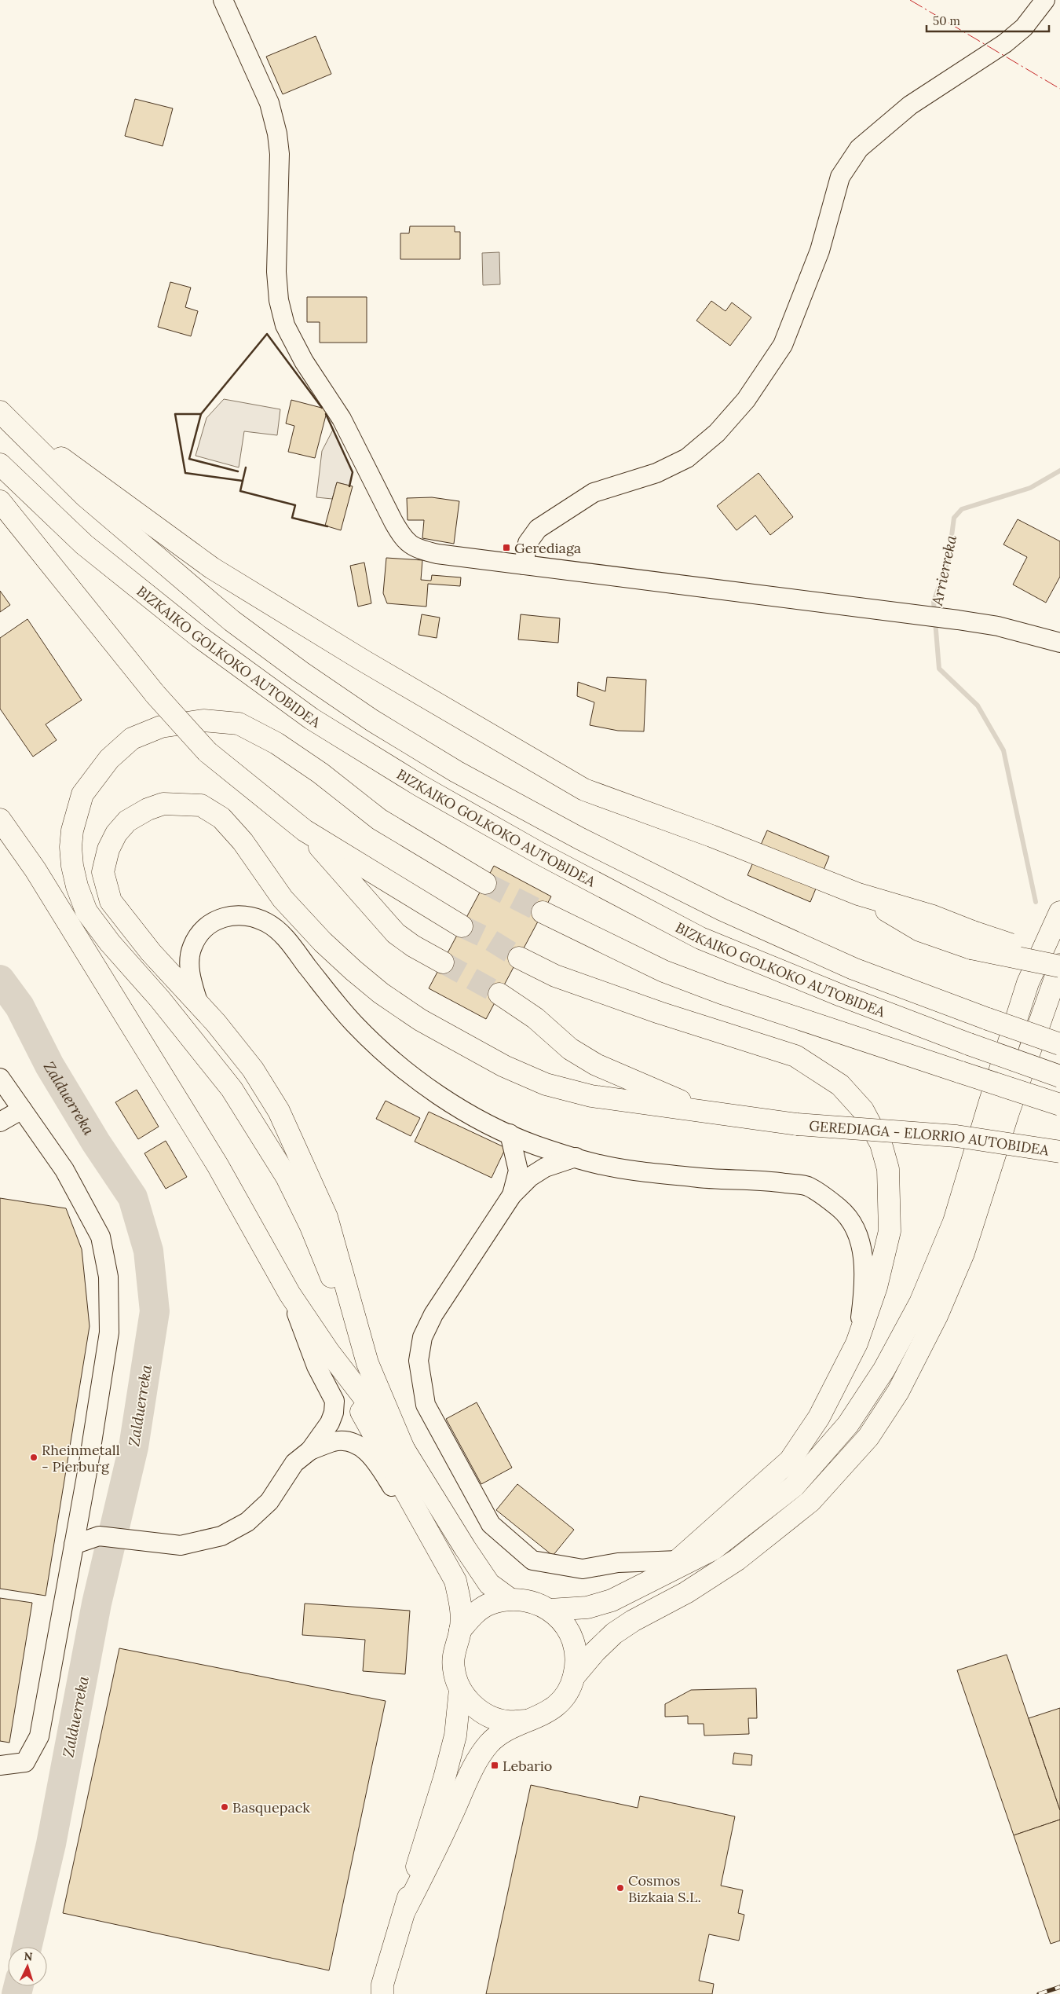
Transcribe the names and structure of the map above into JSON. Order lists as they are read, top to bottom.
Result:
{
  "streets": {
    "main road": ["BIZKAIKO GOLKOKO AUTOBIDEA", "GEREDIAGA - ELORRIO AUTOBIDEA"]
  },
  "water": ["Arrierreka", "Zalduerreka"],
  "places": {
    "transit": ["Gerediaga", "Lebario"],
    "other": ["Rheinmetall - Pierburg", "Basquepack", "Cosmos Bizkaia S.L."]
  },
  "scale_bar": "50 m",
  "north": "top"
}
